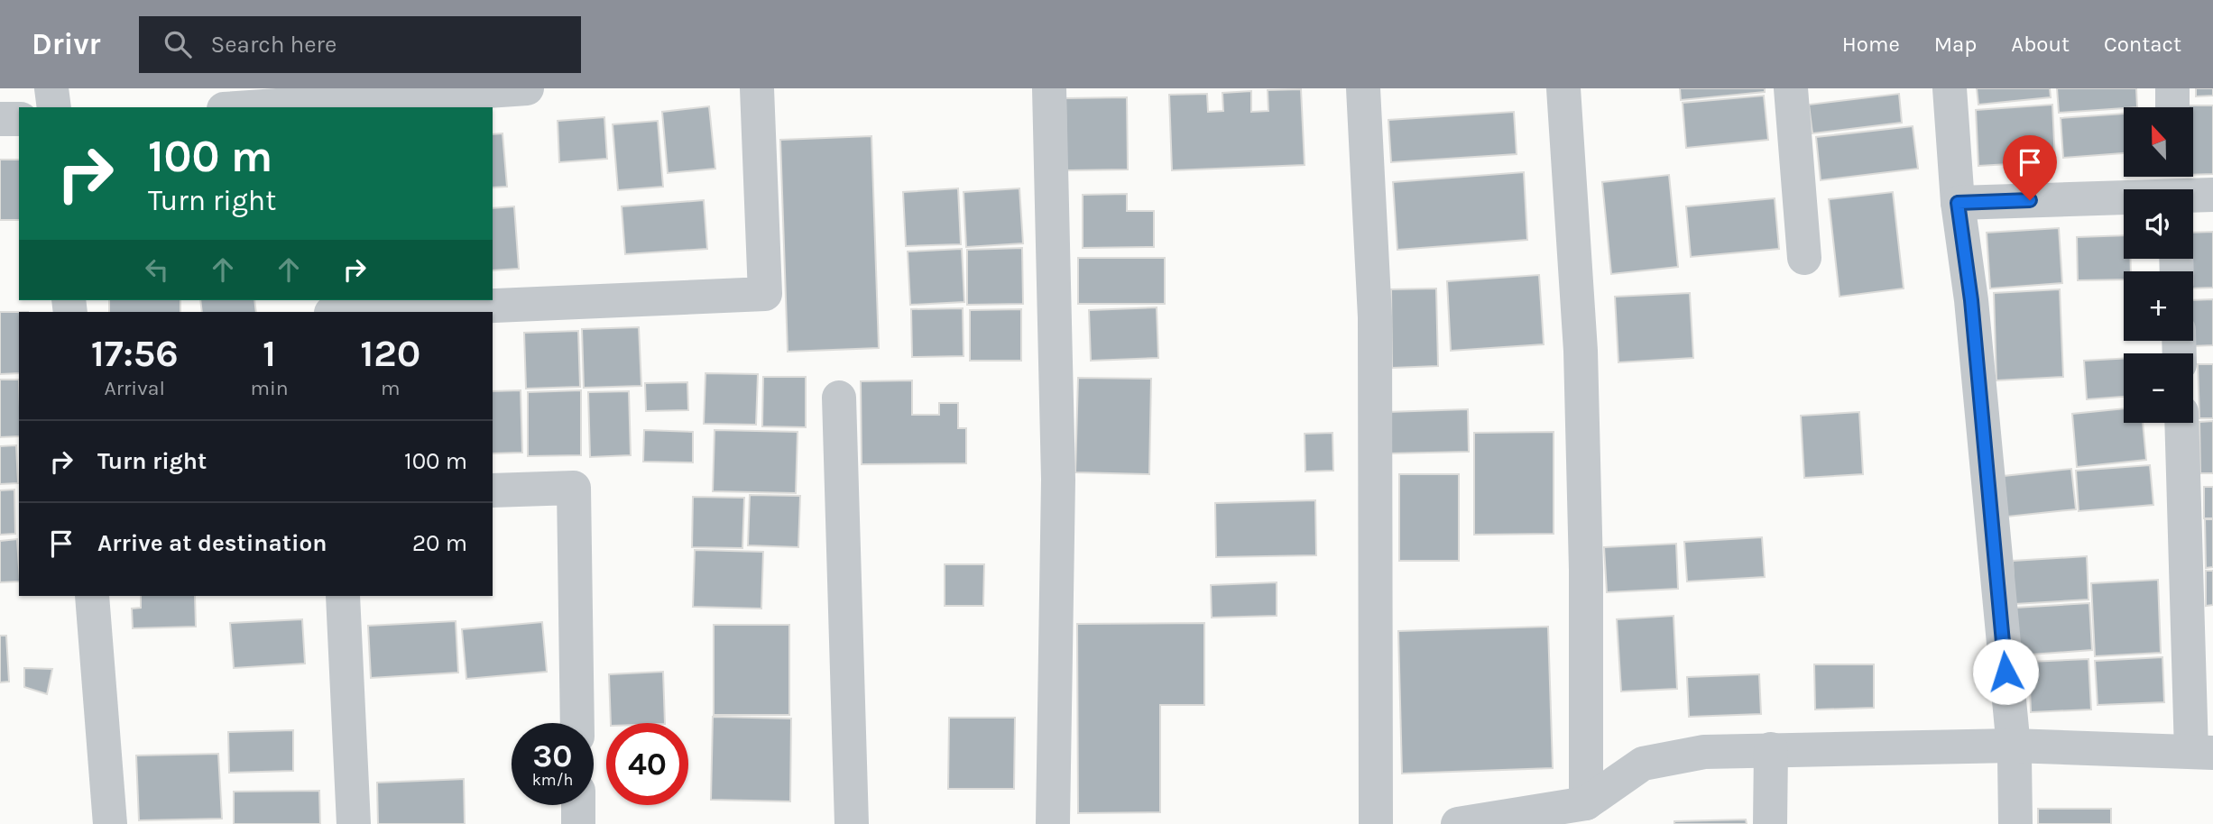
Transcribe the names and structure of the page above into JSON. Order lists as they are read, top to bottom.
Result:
{
  "north": "top",
  "page": {
    "header": "Drivr",
    "search": "Search here",
    "nav": [
      "Home",
      "Map",
      "About",
      "Contact"
    ],
    "map_buttons": ["+", "−"],
    "turn": ["100 m", "Turn right"],
    "eta": [
      "17:56",
      "Arrival",
      "1",
      "min",
      "120",
      "m"
    ],
    "list": [
      {
        "name": "Turn right",
        "value": "100 m"
      },
      {
        "name": "Arrive at destination",
        "value": "20 m"
      }
    ],
    "speed": "30 km/h",
    "limit": "40"
  }
}
